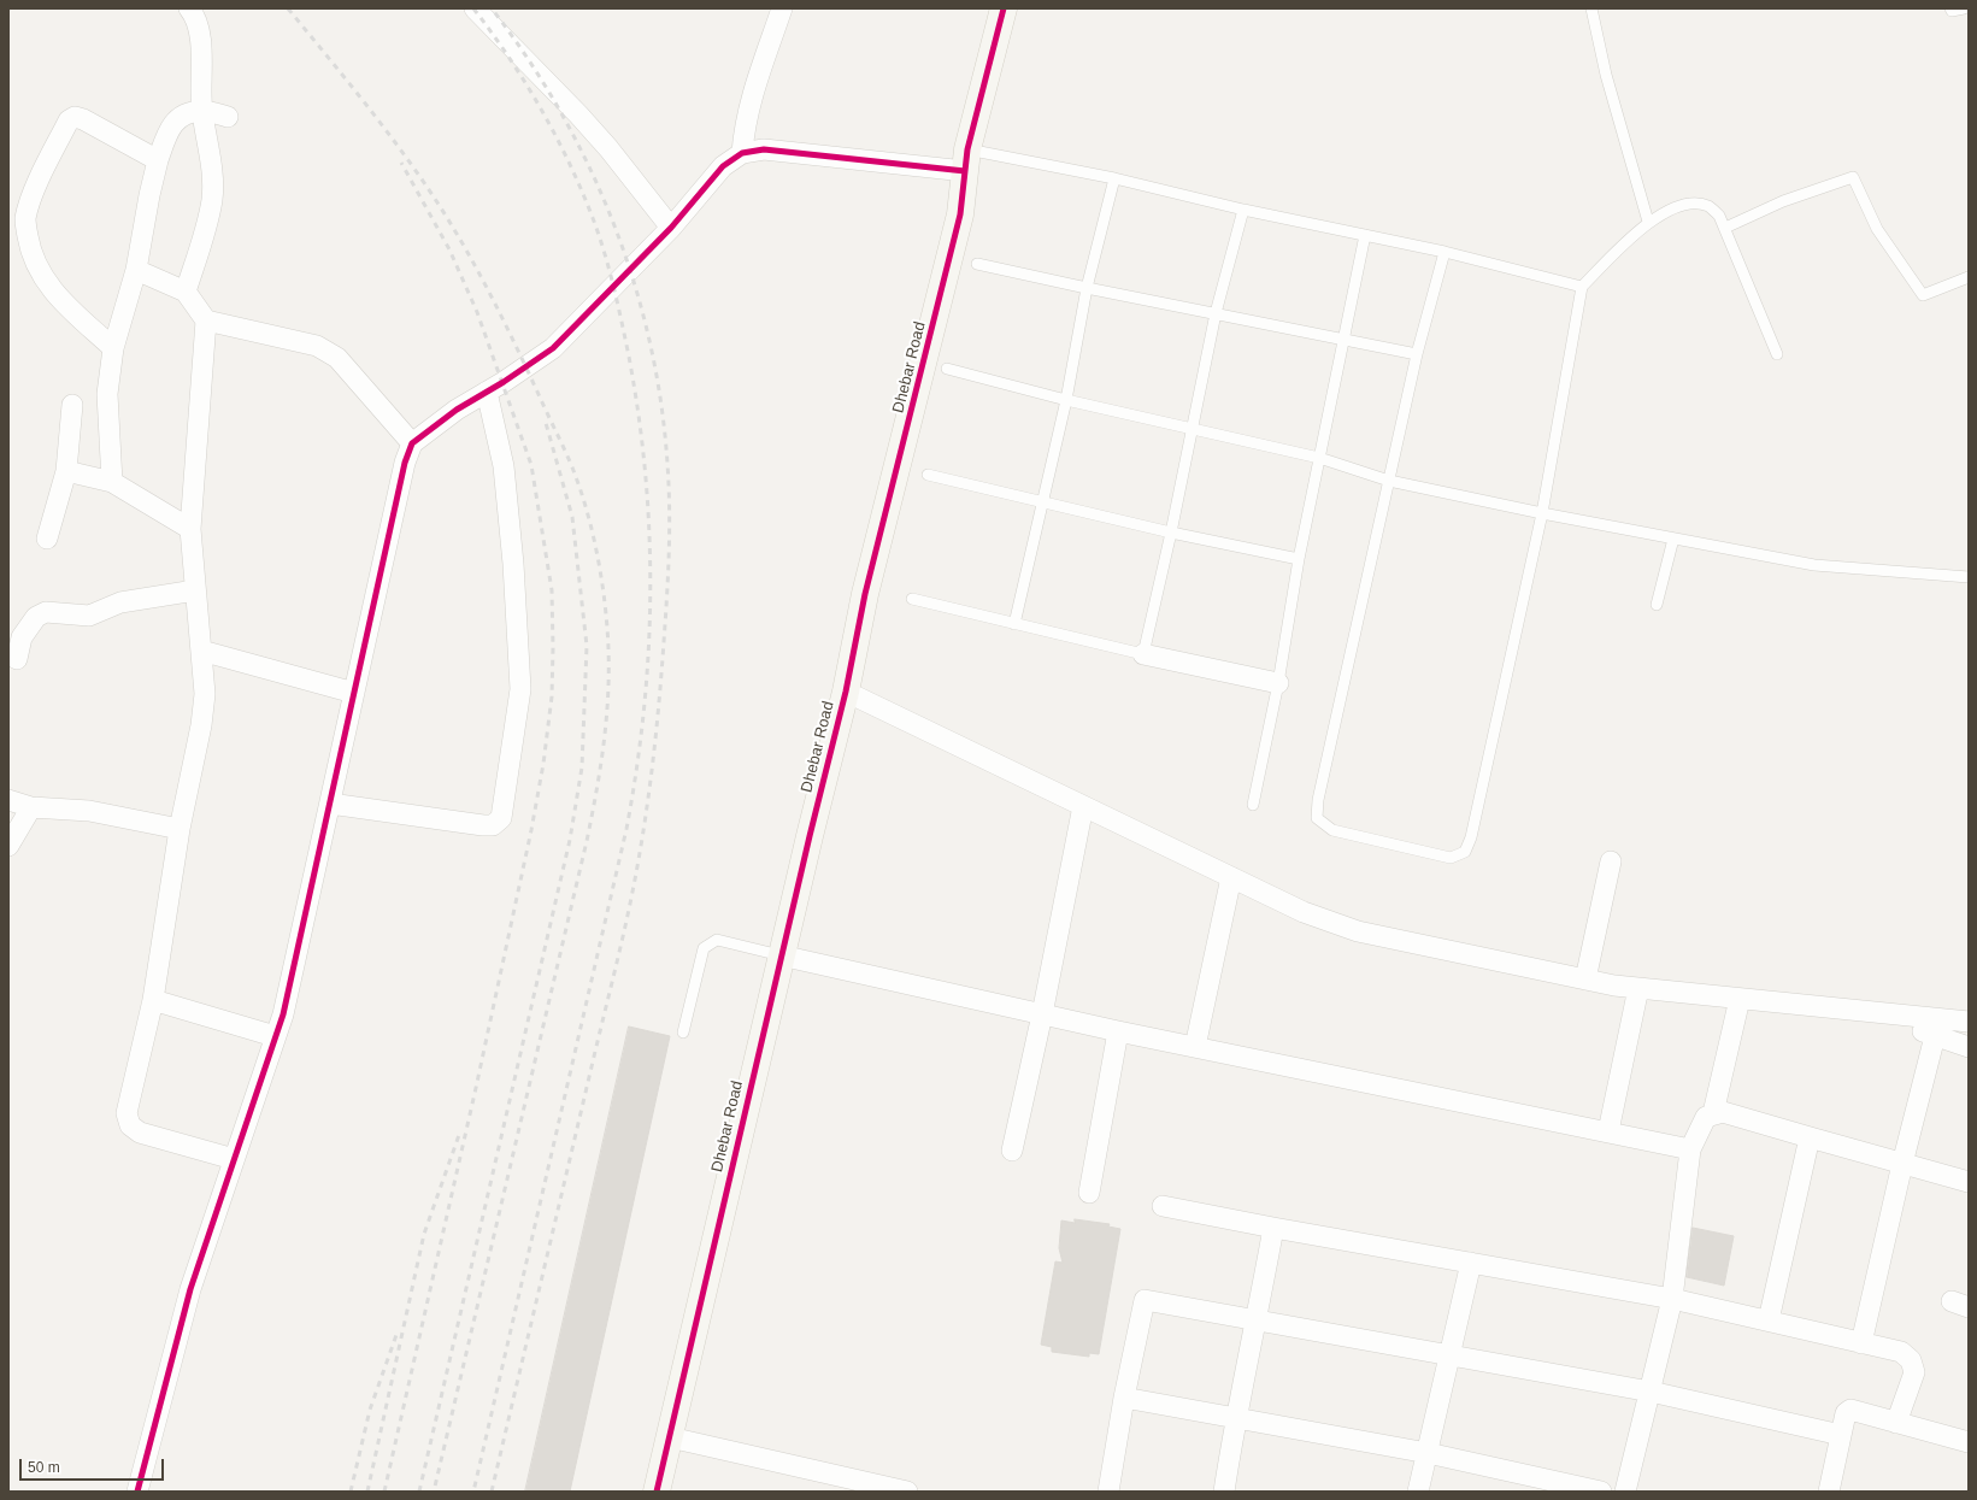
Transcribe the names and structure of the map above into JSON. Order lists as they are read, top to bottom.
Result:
{
  "streets": {
    "street": ["Dhebar Road"]
  },
  "scale_bar": "50 m"
}
